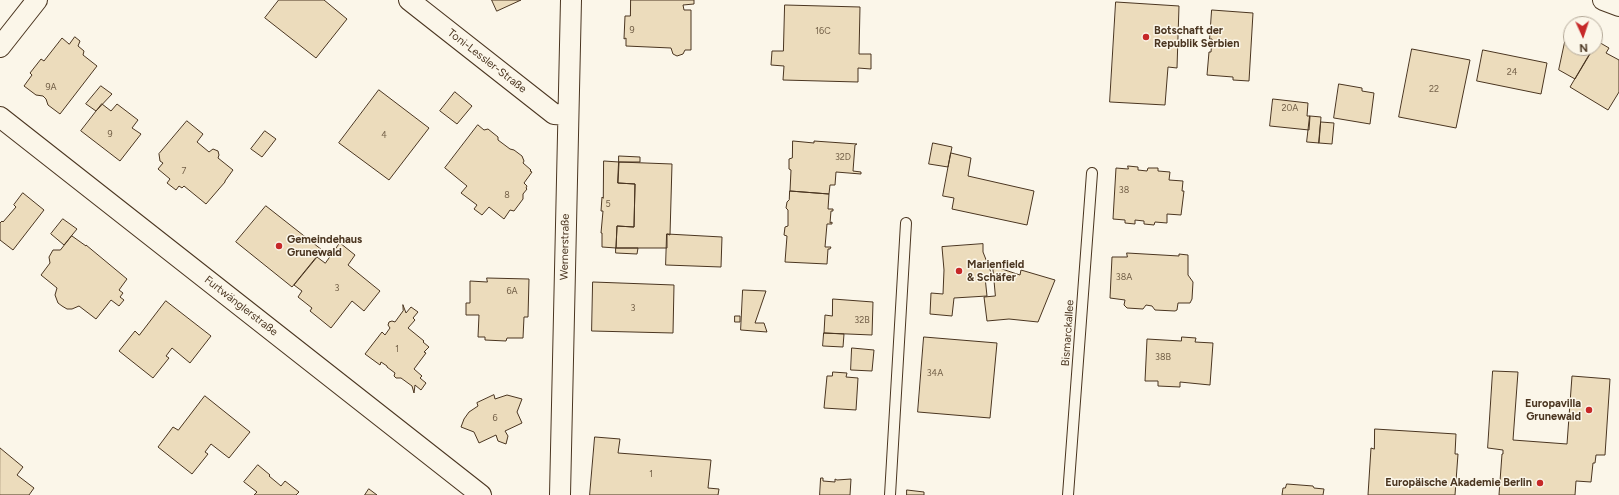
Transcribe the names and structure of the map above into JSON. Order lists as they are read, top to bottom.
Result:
{
  "streets": {
    "street": ["Toni-Lessler-Straße", "Wernerstraße", "Furtwänglerstraße"],
    "lane": ["Bismarckallee"]
  },
  "crossings": [
    ["Toni-Lessler-Straße", "Wernerstraße"]
  ],
  "places": [
    "Botschaft der Republik Serbien",
    "Gemeindehaus Grunewald",
    "Marienfield & Schäfer",
    "Europavilla Grunewald",
    "Europäische Akademie Berlin"
  ],
  "house_numbers": [
    "9",
    "16C",
    "24",
    "9A",
    "22",
    "20A",
    "9",
    "4",
    "32D",
    "7",
    "38",
    "8",
    "5",
    "38A",
    "3",
    "6A",
    "3",
    "32B",
    "1",
    "38B",
    "34A",
    "6",
    "1"
  ],
  "north": "bottom"
}
